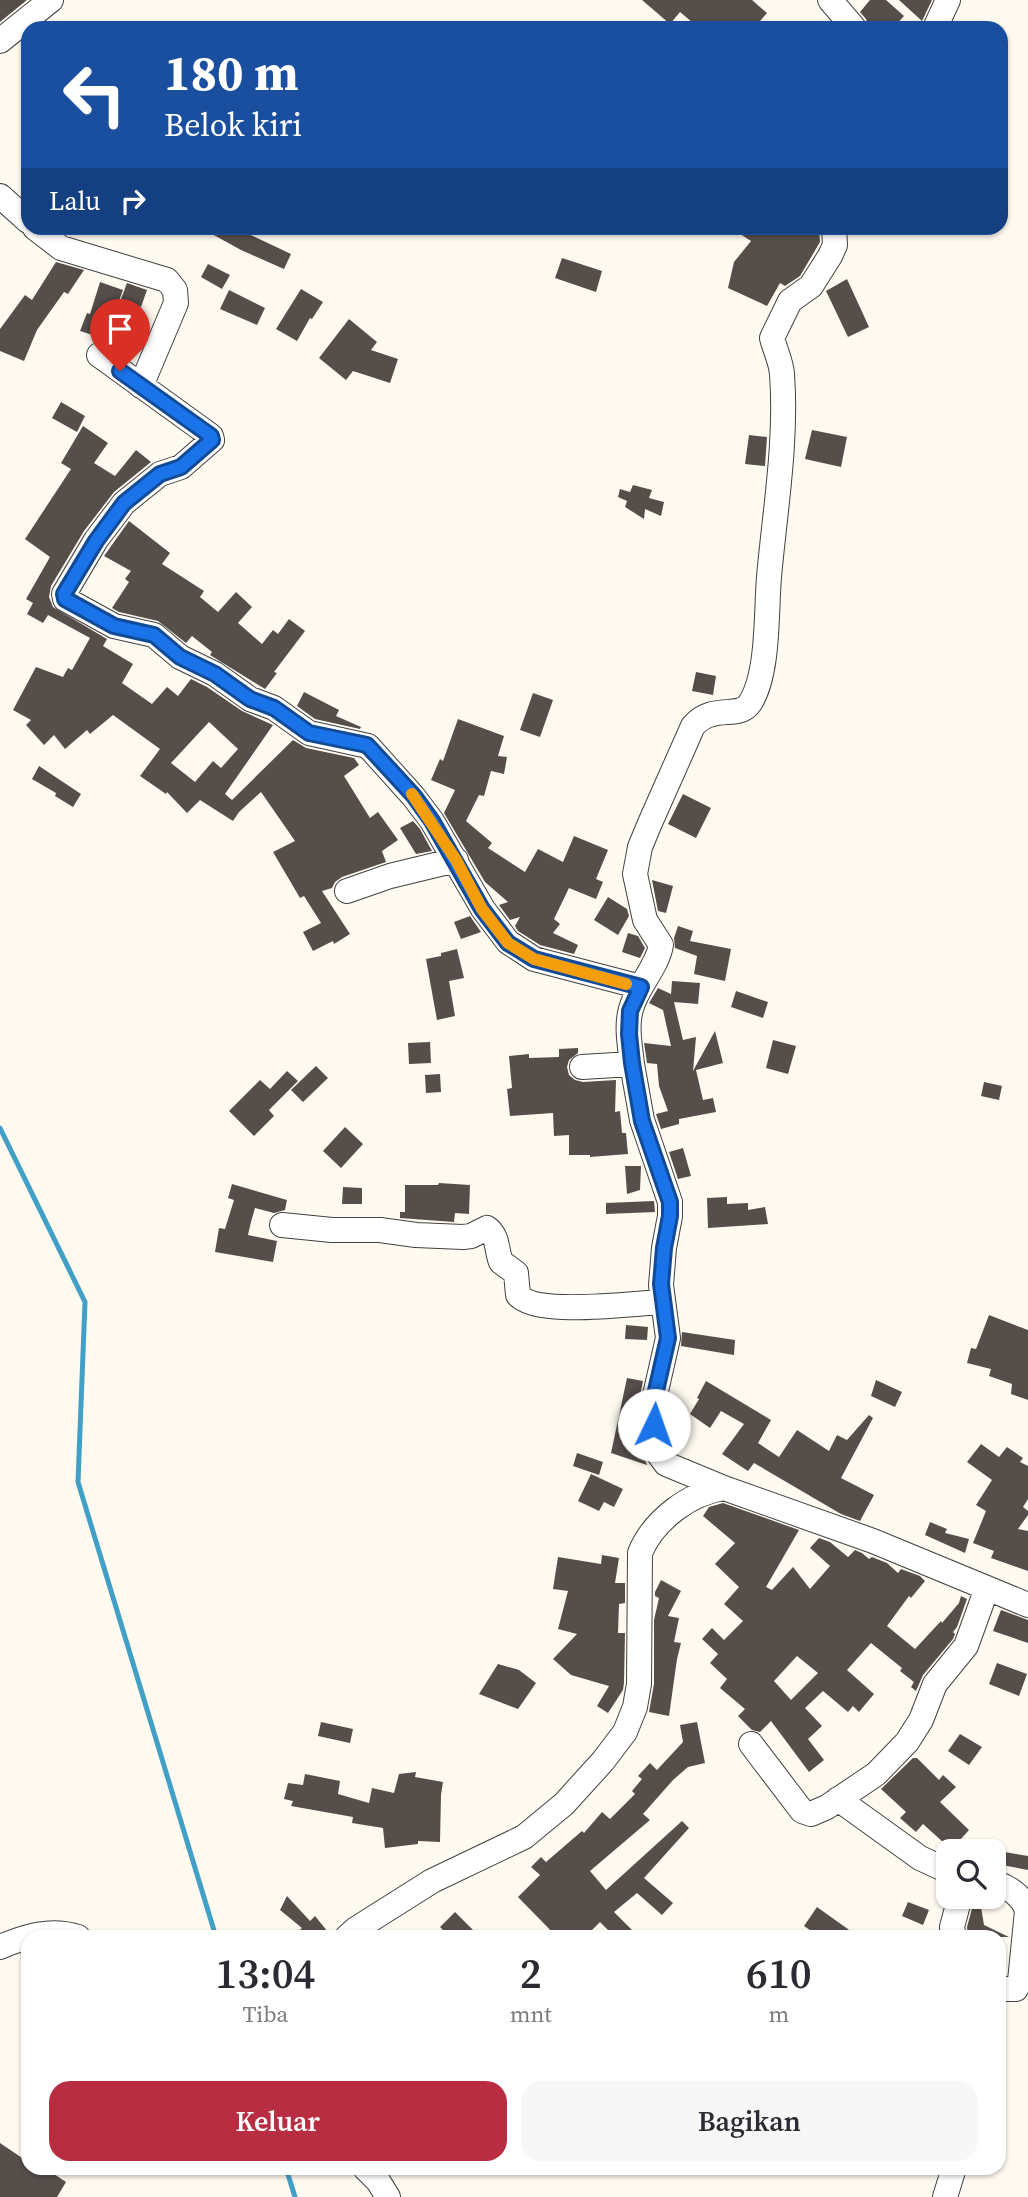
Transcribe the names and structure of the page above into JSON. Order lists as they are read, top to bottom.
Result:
{
  "page": {
    "turn": ["180 m", "Belok kiri"],
    "then": "Lalu",
    "eta": [
      "13:04",
      "Tiba",
      "2",
      "mnt",
      "610",
      "m"
    ],
    "buttons": ["Keluar", "Bagikan"]
  }
}
